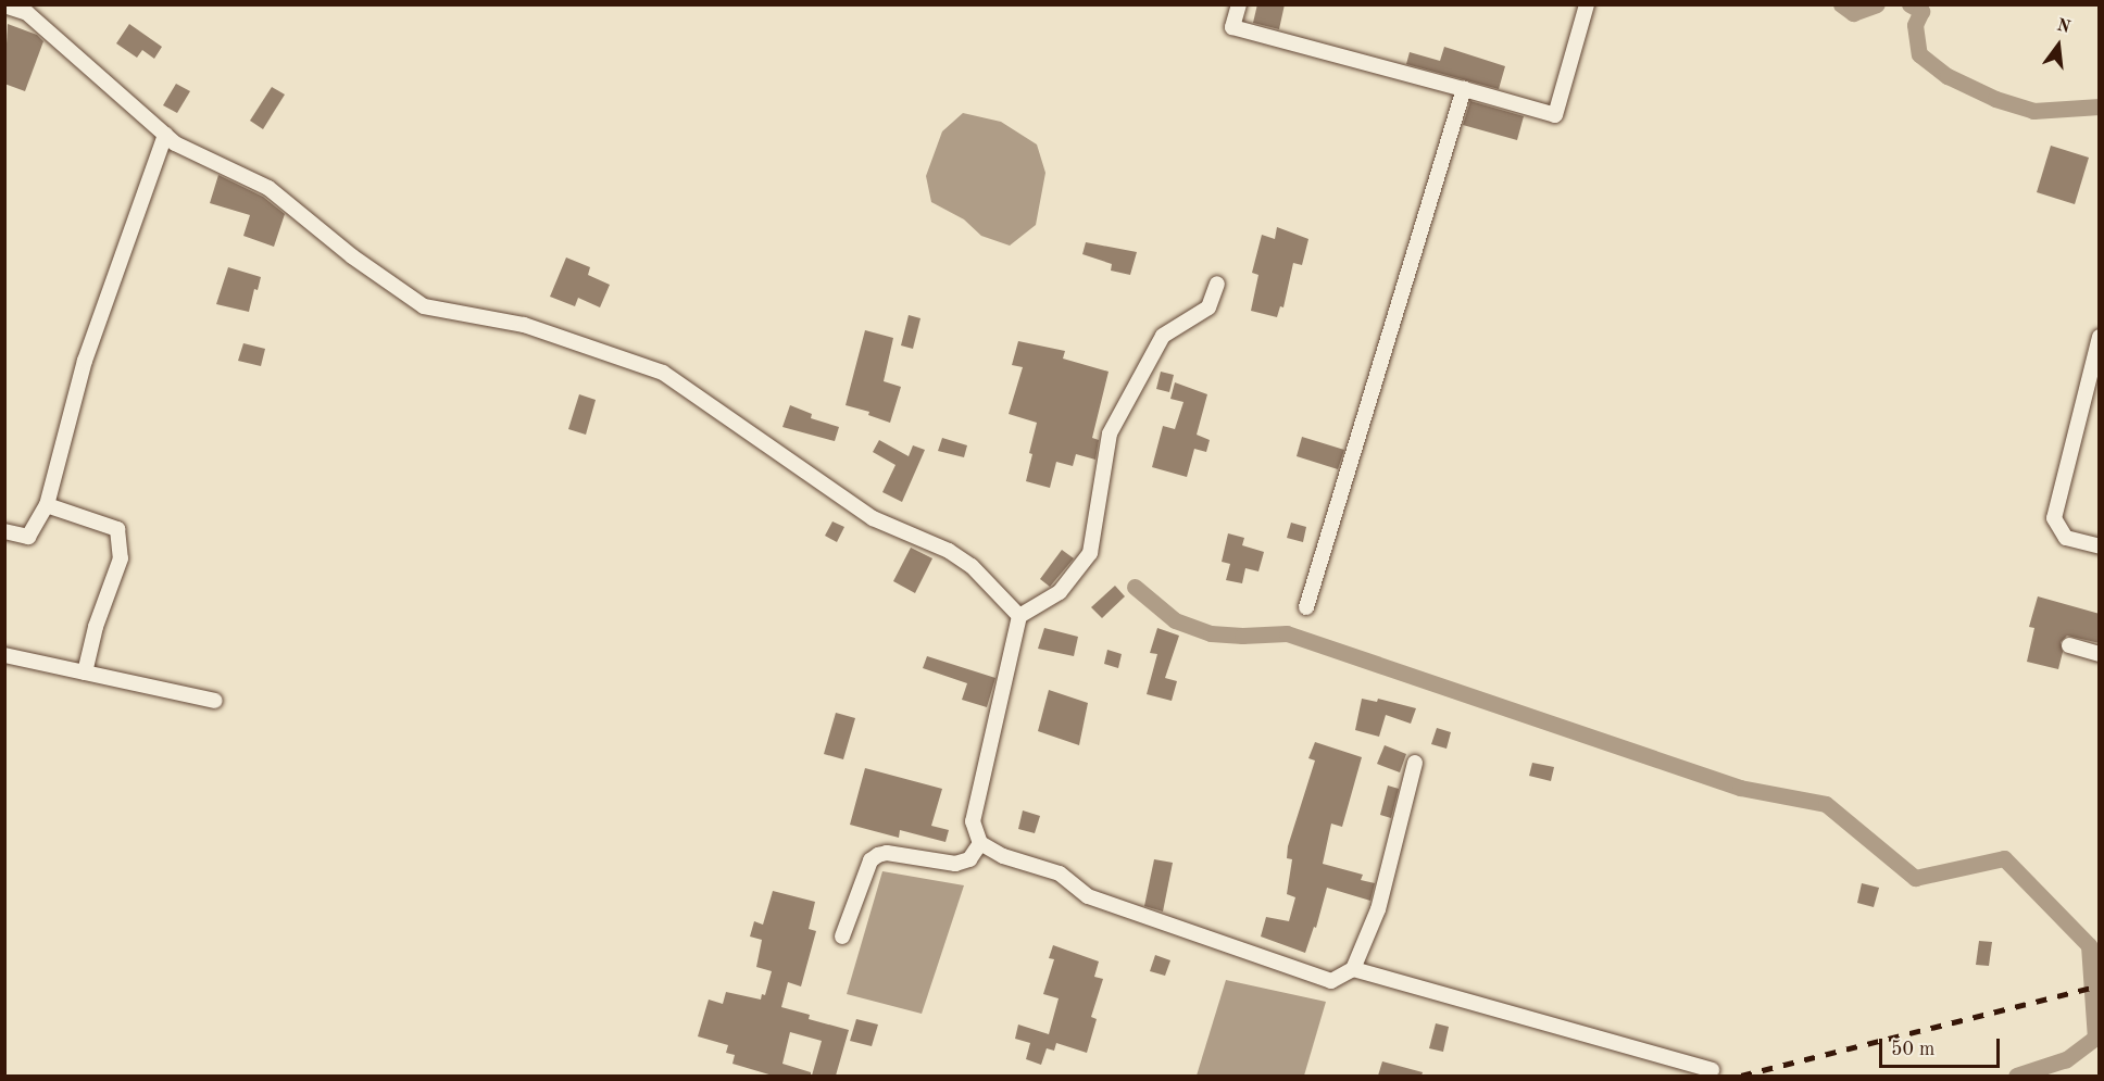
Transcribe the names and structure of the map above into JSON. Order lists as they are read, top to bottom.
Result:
{
  "scale_bar": "50 m",
  "north": "top"
}
